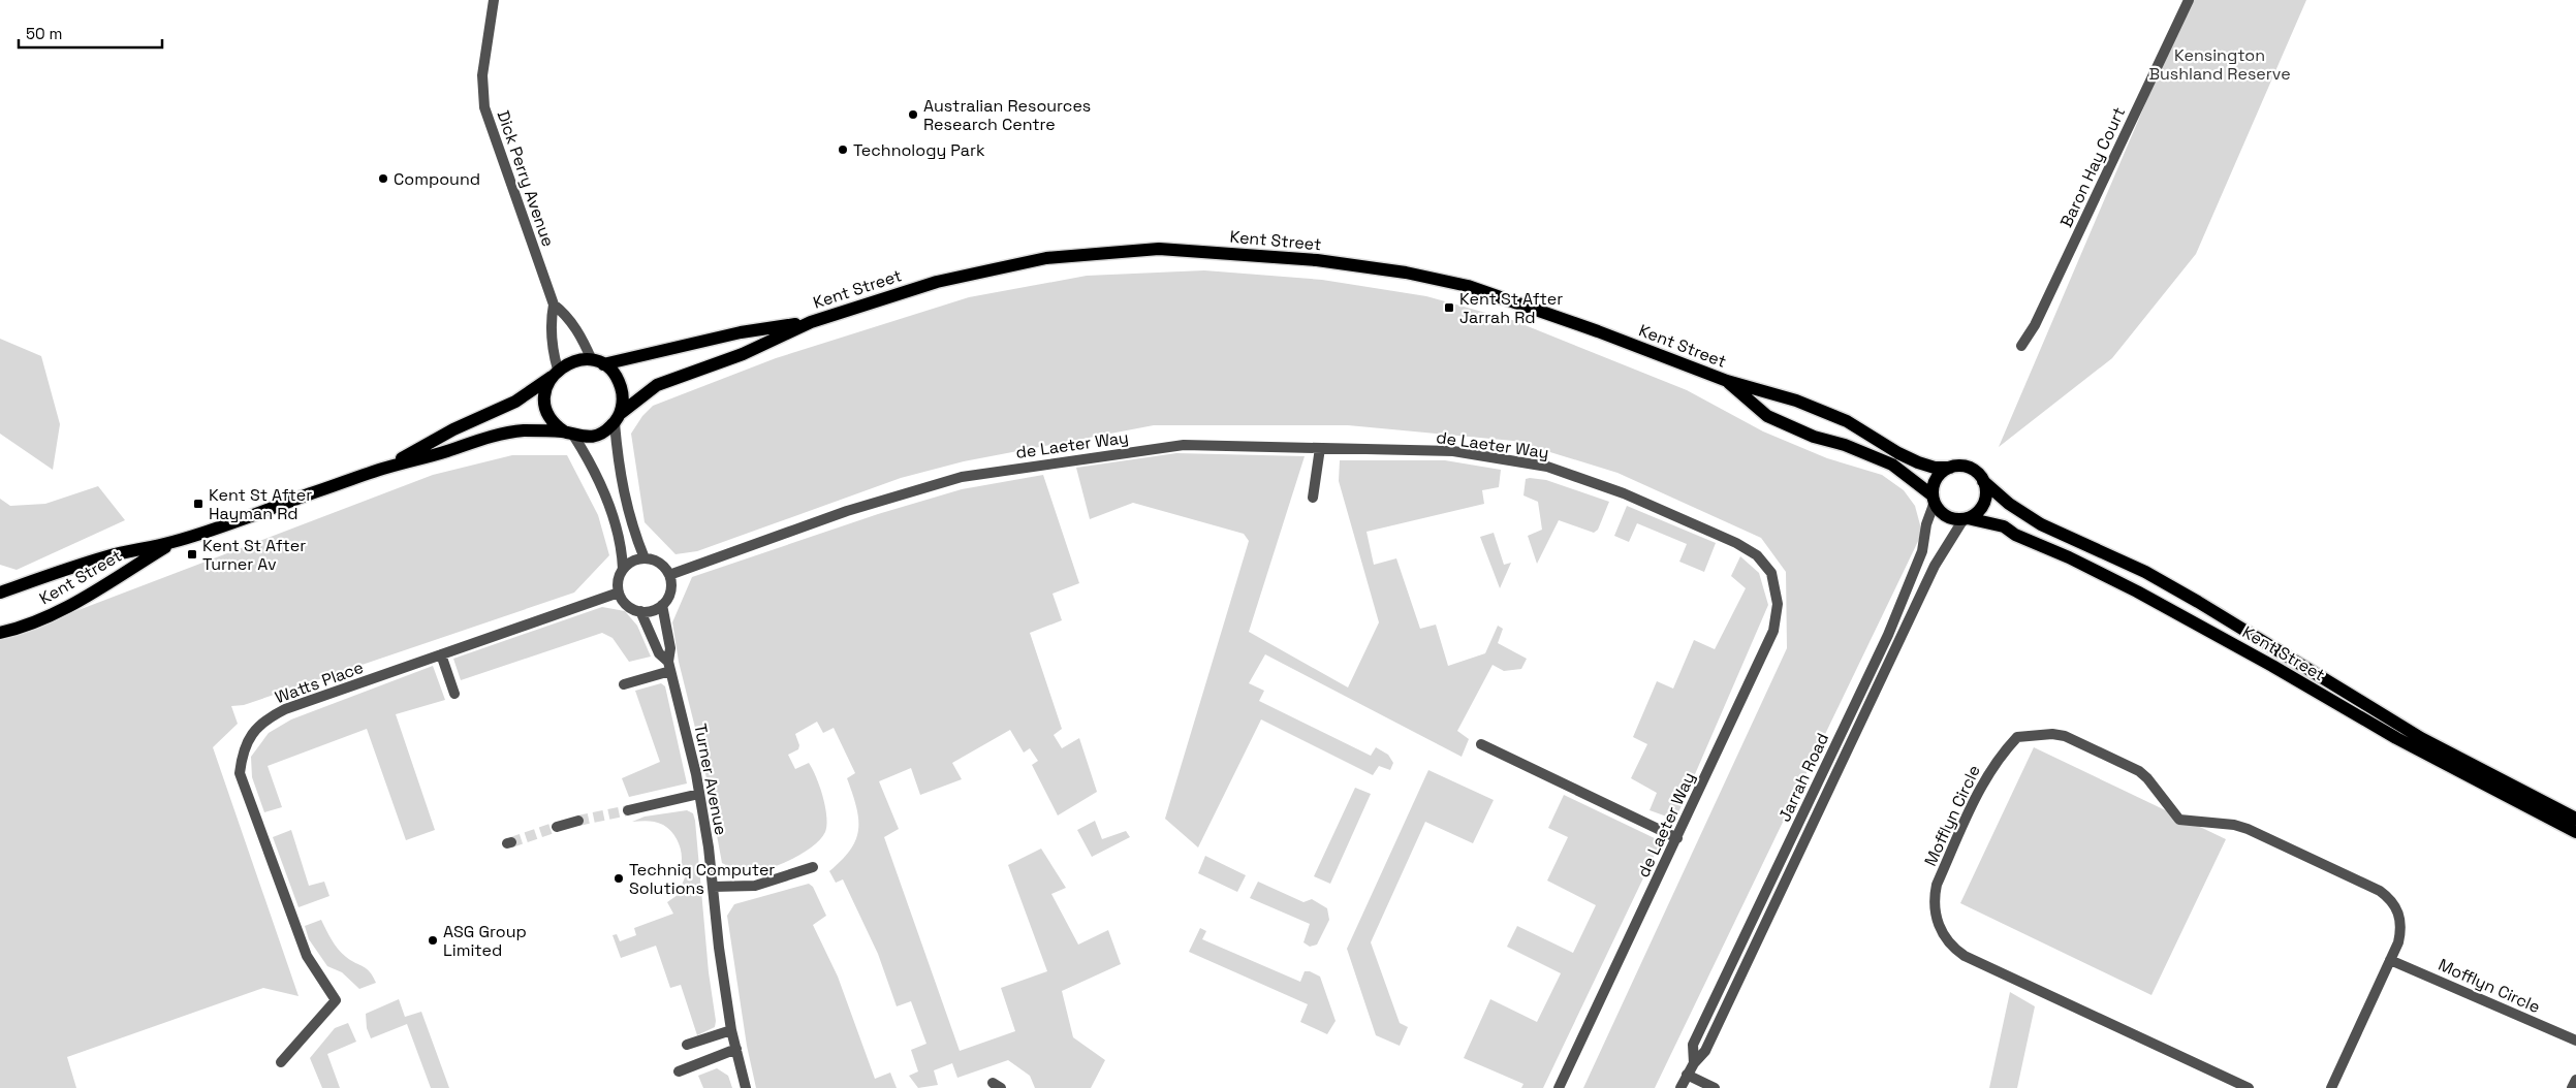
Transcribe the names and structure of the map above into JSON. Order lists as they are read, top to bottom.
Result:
{
  "streets": {
    "main road": ["Kent Street"],
    "street": [
      "Baron Hay Court",
      "Dick Perry Avenue",
      "de Laeter Way",
      "Watts Place",
      "Jarrah Road",
      "Turner Avenue",
      "Mofflyn Circle"
    ]
  },
  "crossings": [
    ["Dick Perry Avenue", "Kent Street"],
    ["Kent Street", "Jarrah Road"],
    ["de Laeter Way", "Watts Place"],
    ["de Laeter Way", "Turner Avenue"],
    ["Watts Place", "Turner Avenue"]
  ],
  "parks": ["Kensington Bushland Reserve"],
  "places": {
    "other": [
      "Australian Resources Research Centre",
      "Technology Park",
      "Compound",
      "Techniq Computer Solutions",
      "ASG Group Limited"
    ],
    "transit": ["Kent St After Jarrah Rd", "Kent St After Hayman Rd", "Kent St After Turner Av"]
  },
  "scale_bar": "50 m"
}
